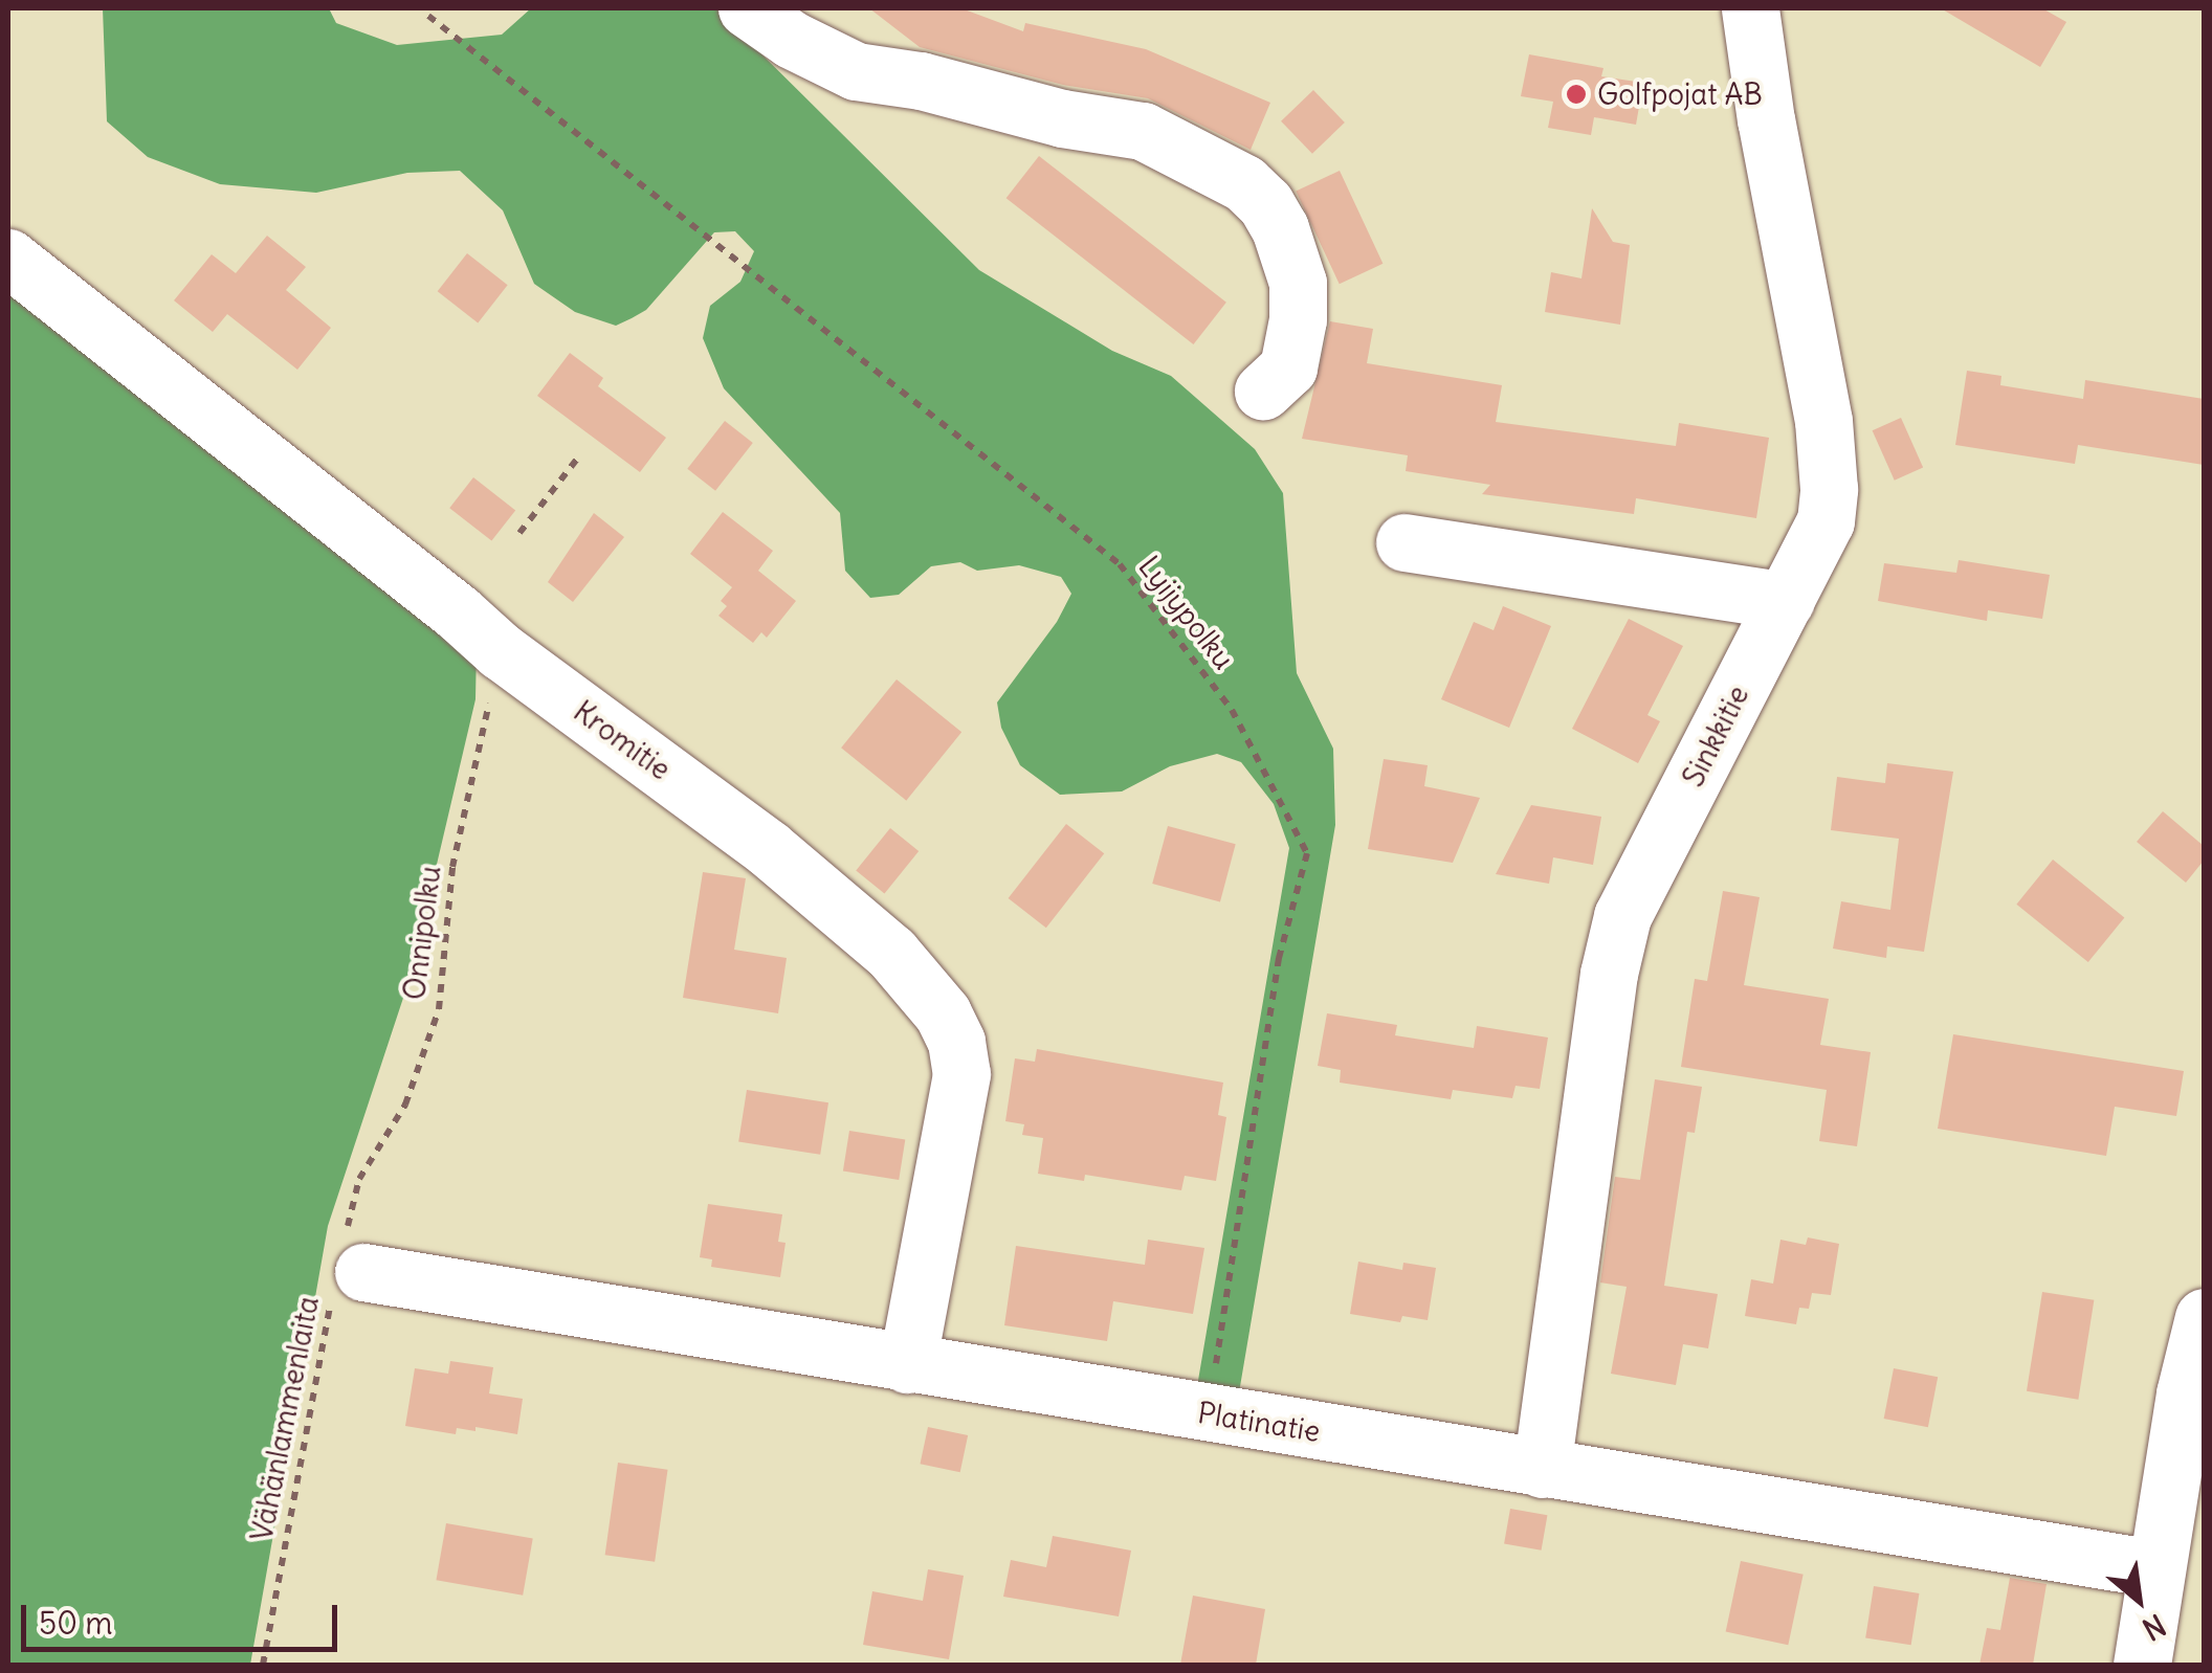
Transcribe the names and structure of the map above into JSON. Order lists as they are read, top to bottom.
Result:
{
  "streets": {
    "street": ["Sinkkitie", "Kromitie", "Platinatie"],
    "path": ["Lyijypolku", "Onnipolku", "Vähänlammenlaita"]
  },
  "crossings": [
    ["Lyijypolku", "Platinatie"],
    ["Sinkkitie", "Platinatie"],
    ["Kromitie", "Onnipolku"],
    ["Kromitie", "Platinatie"],
    ["Onnipolku", "Vähänlammenlaita"],
    ["Onnipolku", "Platinatie"],
    ["Vähänlammenlaita", "Platinatie"]
  ],
  "places": ["Golfpojat AB"],
  "scale_bar": "50 m",
  "north": "bottom right"
}
